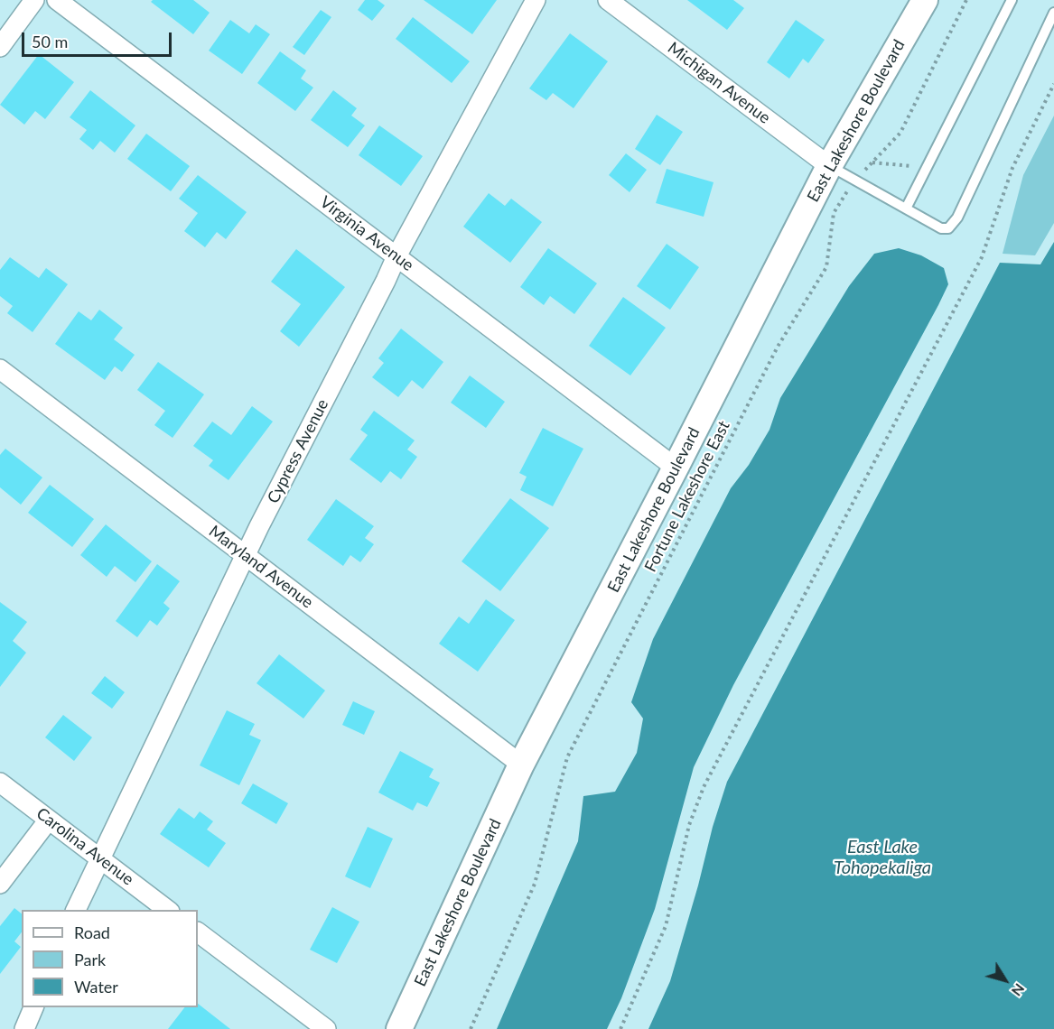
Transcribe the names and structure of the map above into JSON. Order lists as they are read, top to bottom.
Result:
{
  "streets": {
    "street": [
      "Michigan Avenue",
      "East Lakeshore Boulevard",
      "Virginia Avenue",
      "Cypress Avenue",
      "Maryland Avenue",
      "Carolina Avenue"
    ],
    "path": ["Fortune Lakeshore East"]
  },
  "crossings": [
    ["Michigan Avenue", "East Lakeshore Boulevard"],
    ["East Lakeshore Boulevard", "Virginia Avenue"],
    ["East Lakeshore Boulevard", "Maryland Avenue"],
    ["Virginia Avenue", "Cypress Avenue"],
    ["Cypress Avenue", "Maryland Avenue"],
    ["Cypress Avenue", "Carolina Avenue"]
  ],
  "water": ["East Lake Tohopekaliga"],
  "legend": ["Road", "Park", "Water"],
  "scale_bar": "50 m",
  "north": "bottom right"
}
